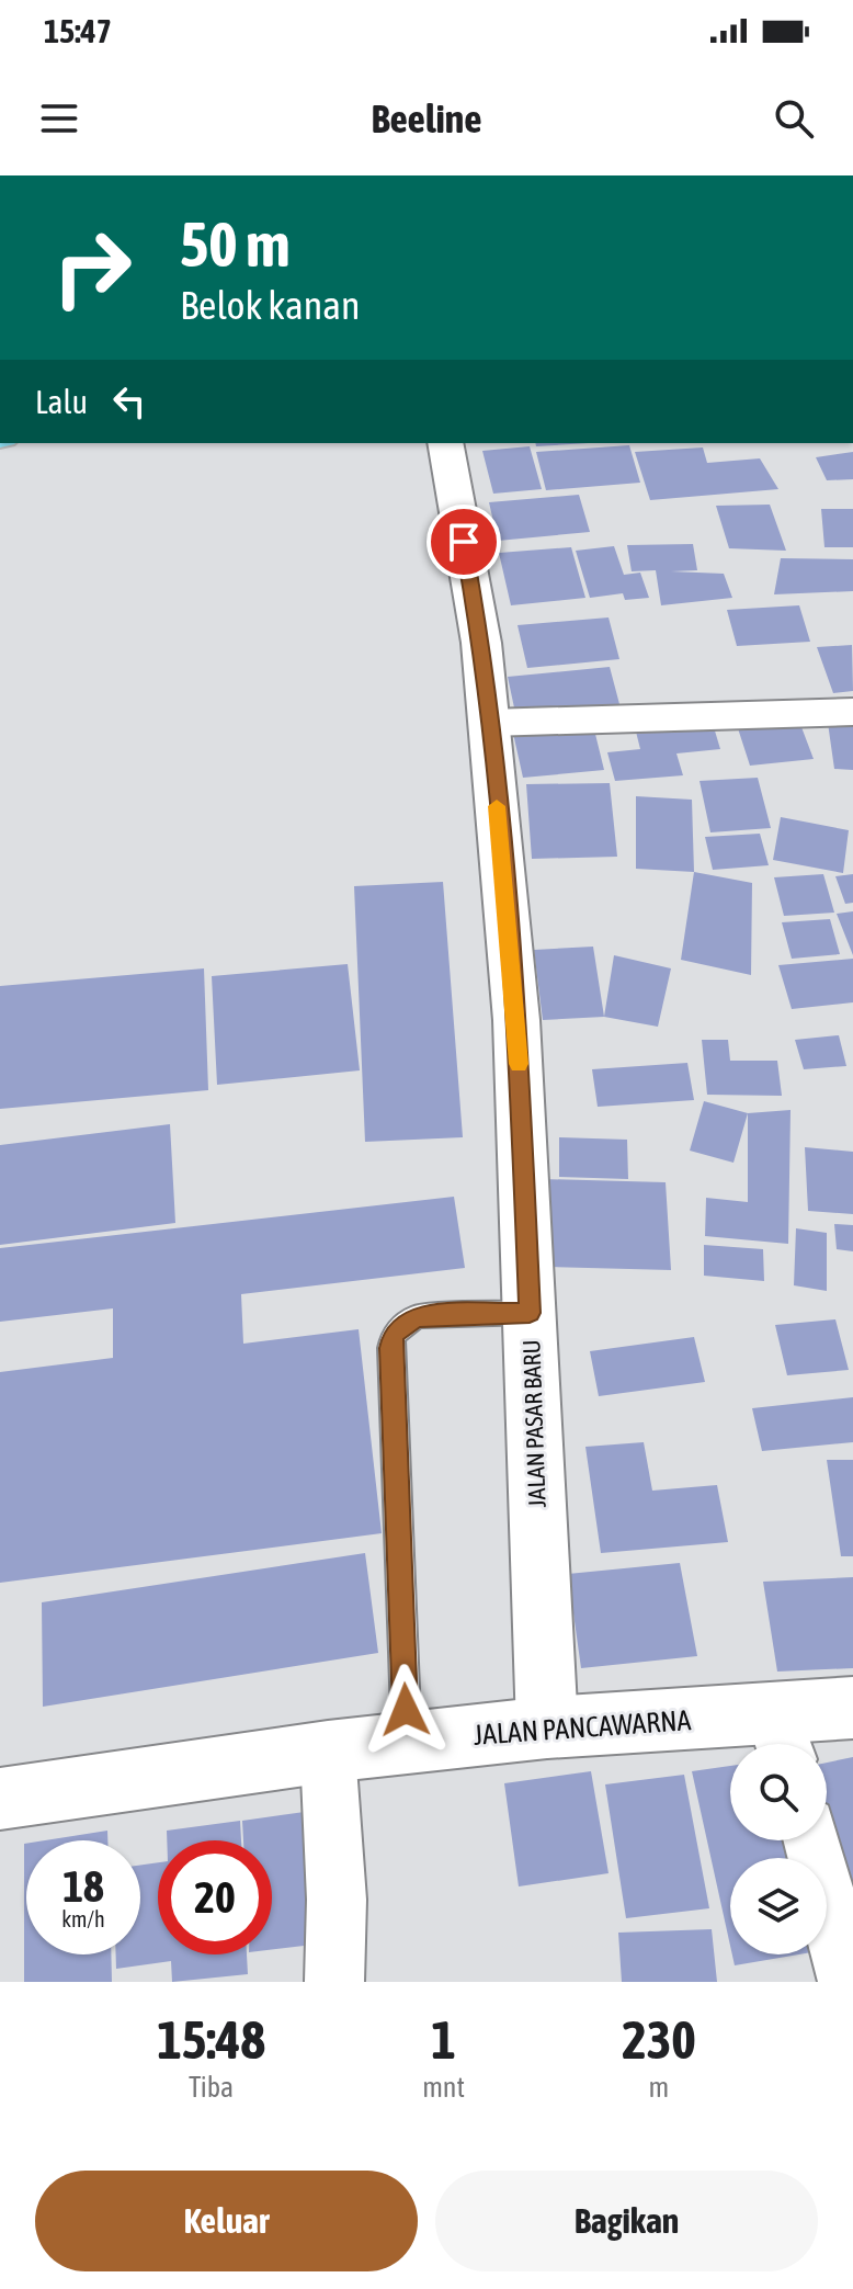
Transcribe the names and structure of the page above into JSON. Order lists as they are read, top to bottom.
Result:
{
  "streets": {
    "street": ["JALAN PASAR BARU", "JALAN PANCAWARNA"]
  },
  "crossings": [
    ["JALAN PASAR BARU", "JALAN PANCAWARNA"]
  ],
  "page": {
    "status": "15:47",
    "header": "Beeline",
    "turn": ["50 m", "Belok kanan"],
    "then": "Lalu",
    "speed": "18 km/h",
    "limit": "20",
    "eta": [
      "15:48",
      "Tiba",
      "1",
      "mnt",
      "230",
      "m"
    ],
    "buttons": ["Keluar", "Bagikan"]
  }
}
